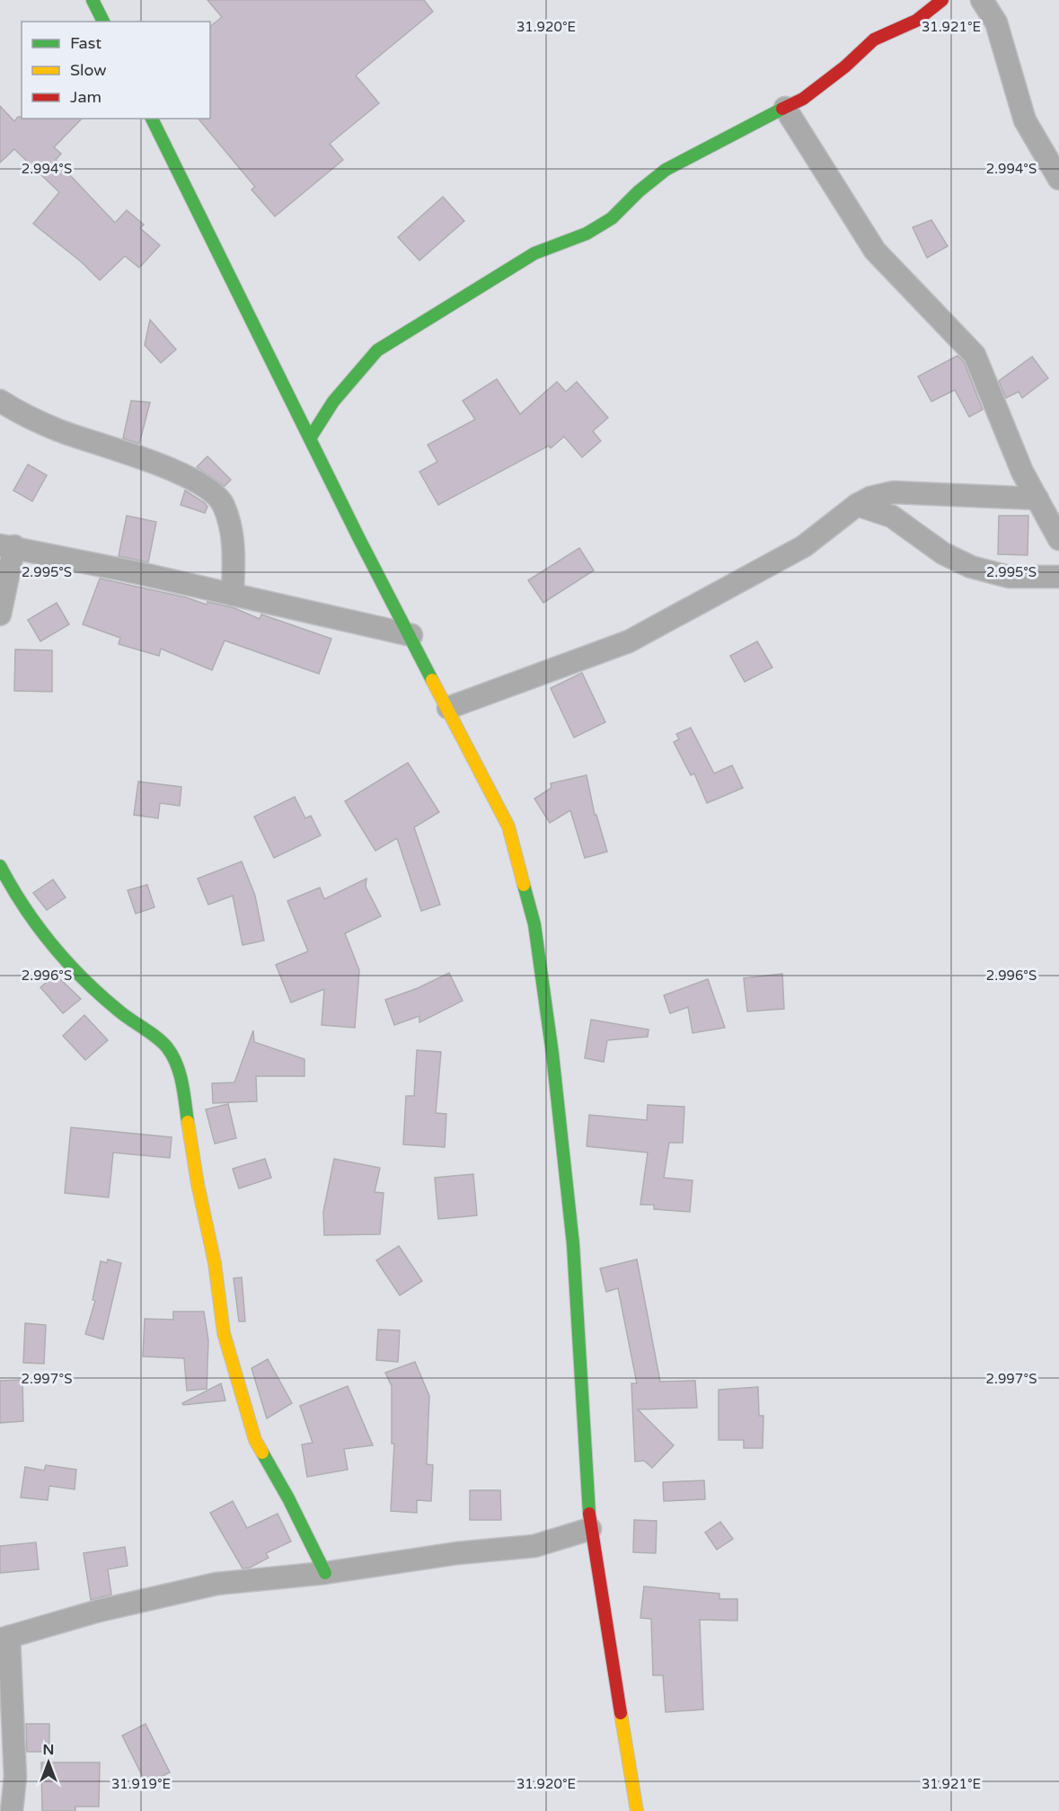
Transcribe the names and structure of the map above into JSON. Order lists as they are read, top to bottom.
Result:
{
  "legend": ["Fast", "Slow", "Jam"],
  "north": "top",
  "coordinates": [
    "31.920°E",
    "31.921°E",
    "2.994°S",
    "2.995°S",
    "2.996°S",
    "2.997°S",
    "31.919°E"
  ]
}
